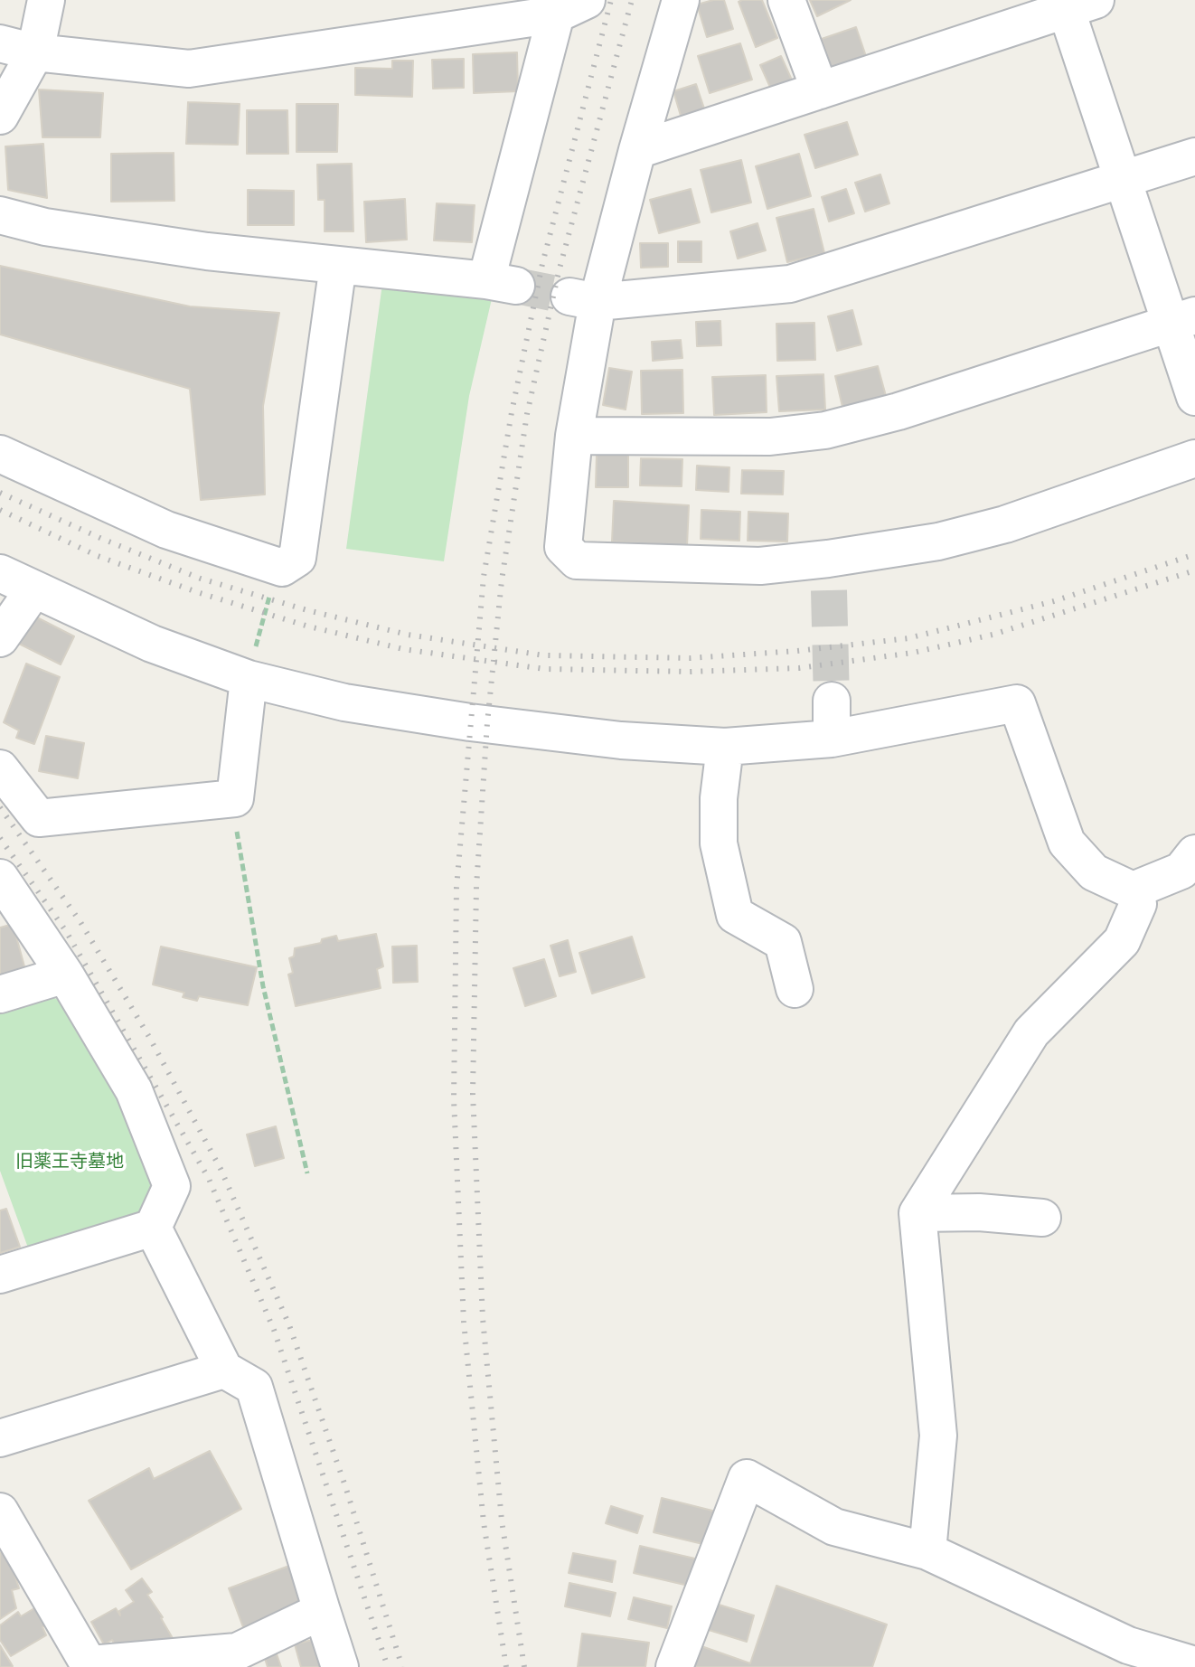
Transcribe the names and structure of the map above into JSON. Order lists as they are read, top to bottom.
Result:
{
  "parks": ["旧薬王寺墓地"]
}
